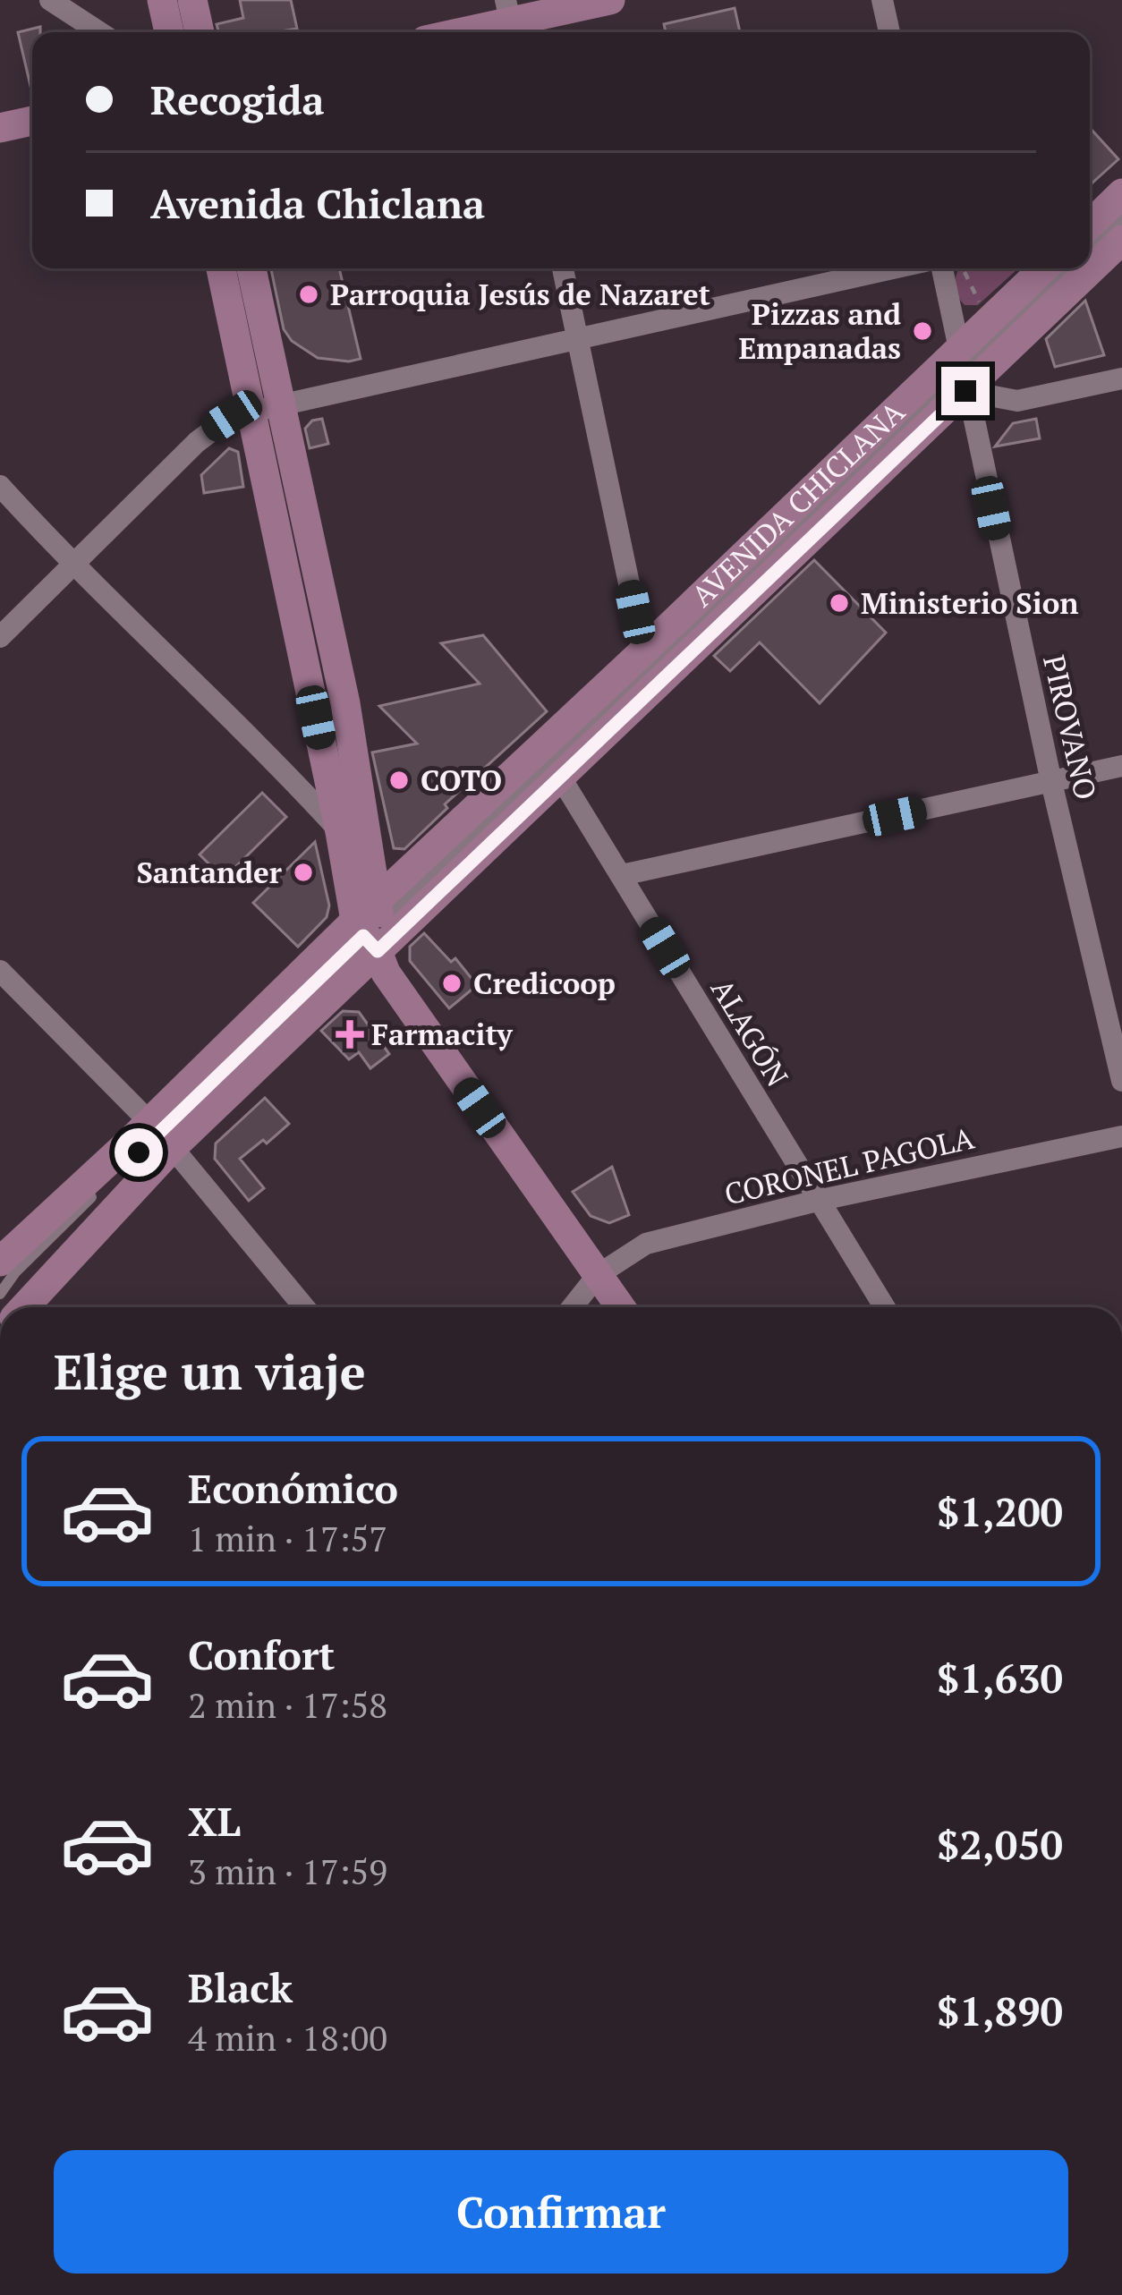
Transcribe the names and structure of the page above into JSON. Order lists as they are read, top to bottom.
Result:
{
  "streets": {
    "main road": ["AVENIDA CHICLANA"],
    "street": ["PIROVANO", "ALAGÓN", "CORONEL PAGOLA"]
  },
  "crossings": [
    ["AVENIDA CHICLANA", "PIROVANO"],
    ["AVENIDA CHICLANA", "ALAGÓN"],
    ["ALAGÓN", "CORONEL PAGOLA"]
  ],
  "places": {
    "other": [
      "Parroquia Jesús de Nazaret",
      "Pizzas and Empanadas",
      "Ministerio Sion",
      "COTO",
      "Santander",
      "Credicoop"
    ],
    "health": ["Farmacity"]
  },
  "page": {
    "banner": ["Recogida", "Avenida Chiclana"],
    "heading": "Elige un viaje",
    "list": [
      {
        "name": "Económico",
        "note": "1 min · 17:57",
        "value": "$1,200"
      },
      {
        "name": "Confort",
        "note": "2 min · 17:58",
        "value": "$1,630"
      },
      {
        "name": "XL",
        "note": "3 min · 17:59",
        "value": "$2,050"
      },
      {
        "name": "Black",
        "note": "4 min · 18:00",
        "value": "$1,890"
      }
    ],
    "buttons": "Confirmar"
  }
}
